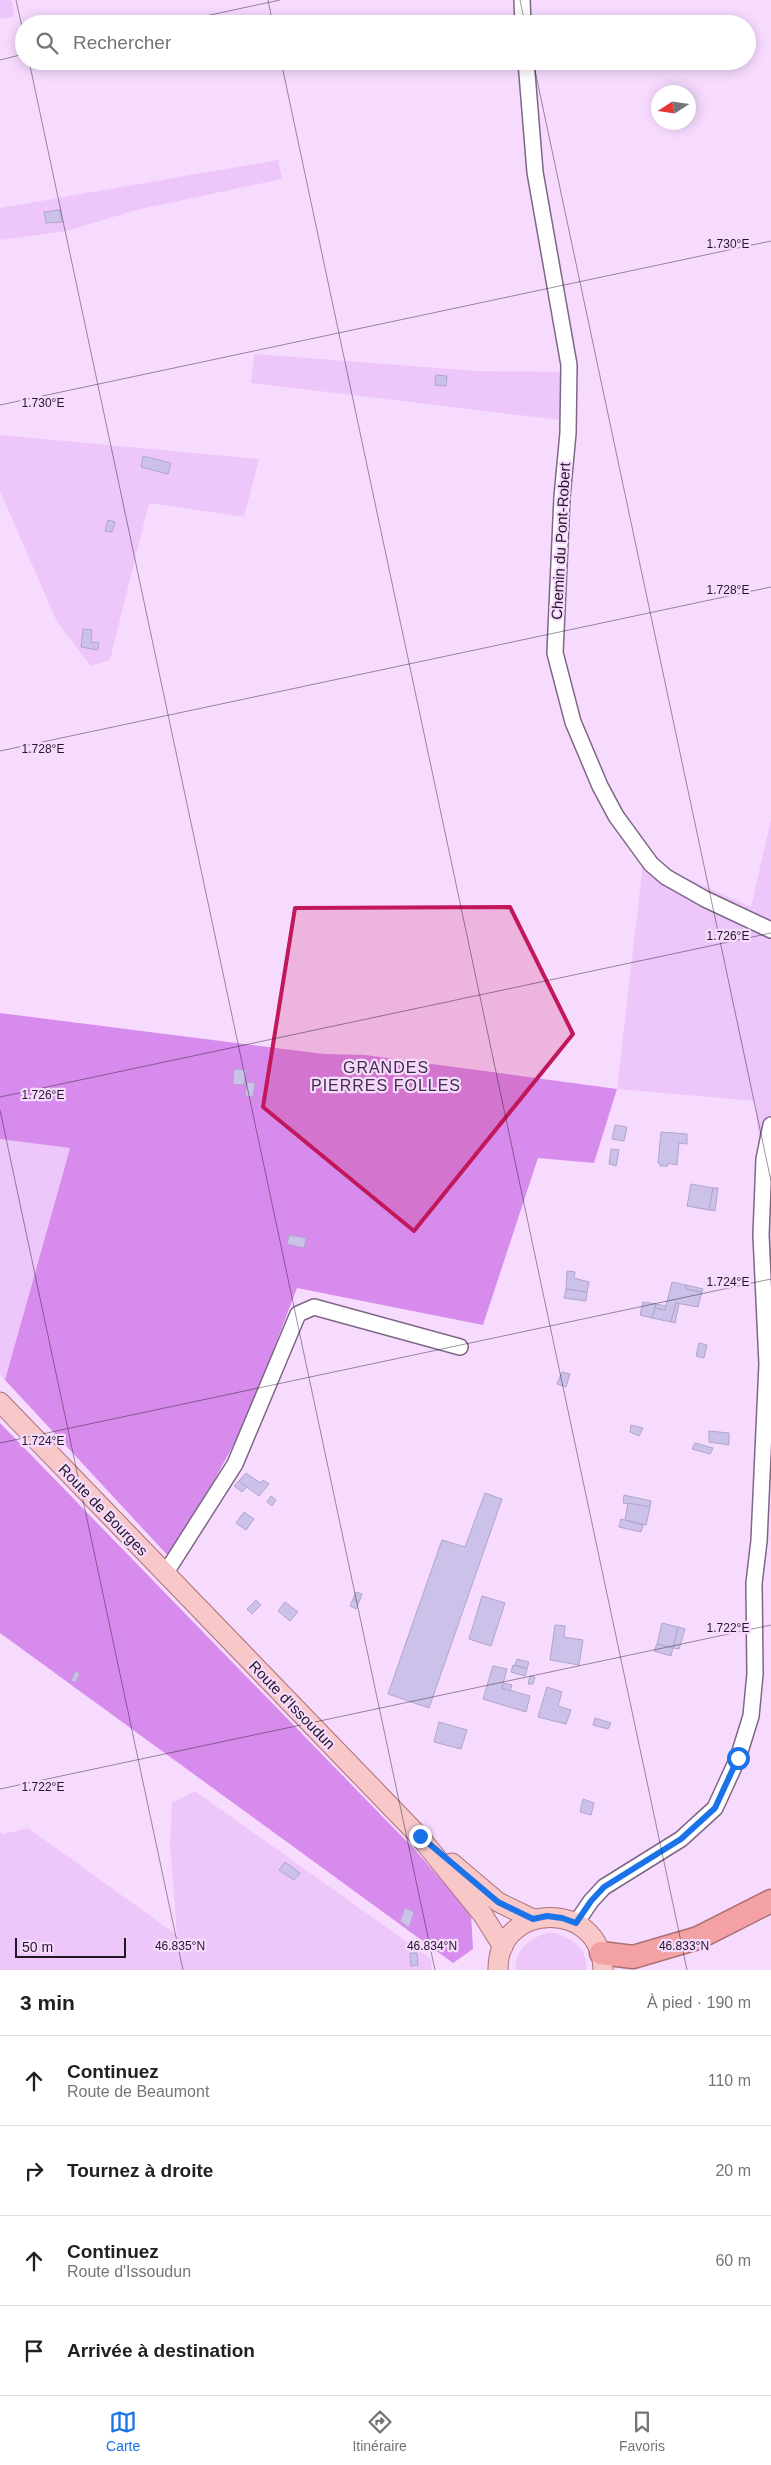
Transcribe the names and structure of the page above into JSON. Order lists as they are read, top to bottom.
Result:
{
  "streets": {
    "main road": ["Route de Bourges", "Route d'Issoudun"],
    "street": ["Chemin du Pont-Robert"]
  },
  "crossings": [
    ["Route de Bourges", "Route d'Issoudun"]
  ],
  "districts": ["GRANDES PIERRES FOLLES"],
  "scale_bar": "50 m",
  "north": "left",
  "page": {
    "search": "Rechercher",
    "scale": "50 m",
    "heading": ["3 min", "À pied · 190 m"],
    "list": [
      ["Continuez", "Route de Beaumont", "110 m"],
      ["Tournez à droite", "20 m"],
      ["Continuez", "Route d'Issoudun", "60 m"],
      "Arrivée à destination"
    ],
    "nav": ["Carte", "Itinéraire", "Favoris"]
  },
  "coordinates": [
    "1.730°E",
    "1.728°E",
    "1.726°E",
    "1.724°E",
    "1.722°E",
    "46.835°N",
    "46.834°N",
    "46.833°N"
  ]
}
